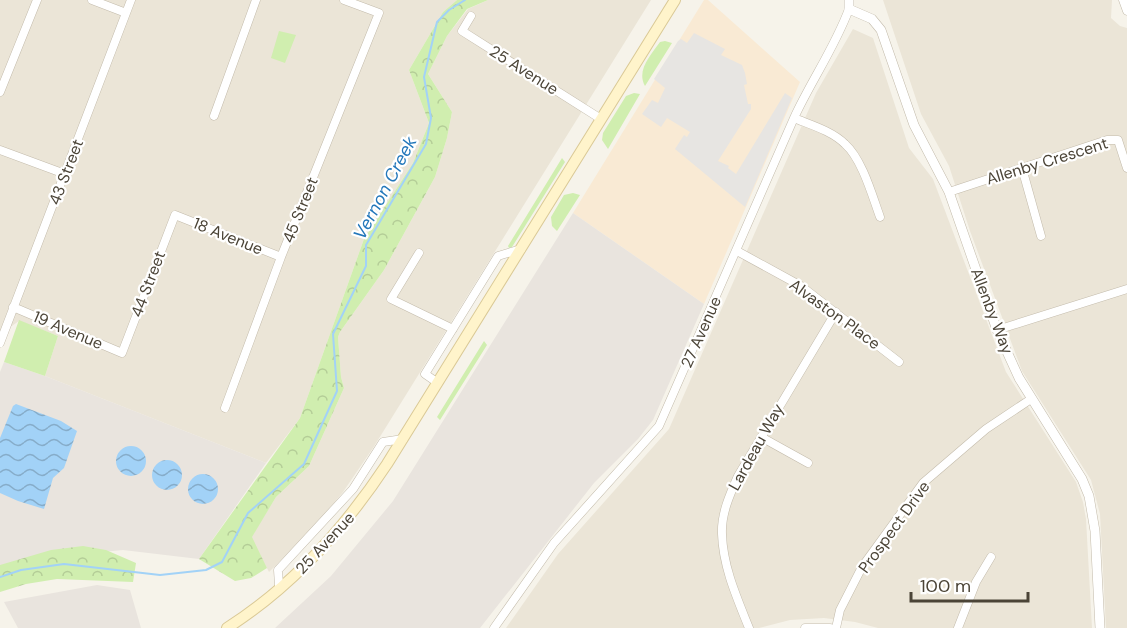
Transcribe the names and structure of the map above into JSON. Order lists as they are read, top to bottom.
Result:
{
  "streets": {
    "main road": ["25 Avenue"],
    "street": [
      "Allenby Crescent",
      "43 Street",
      "45 Street",
      "18 Avenue",
      "44 Street",
      "Allenby Way",
      "Alvaston Place",
      "19 Avenue",
      "27 Avenue",
      "Lardeau Way",
      "Prospect Drive"
    ]
  },
  "crossings": [
    ["Allenby Crescent", "Allenby Way"],
    ["43 Street", "19 Avenue"],
    ["45 Street", "18 Avenue"],
    ["18 Avenue", "44 Street"],
    ["44 Street", "19 Avenue"],
    ["Allenby Way", "27 Avenue"],
    ["Allenby Way", "Prospect Drive"],
    ["Alvaston Place", "27 Avenue"],
    ["Alvaston Place", "Lardeau Way"]
  ],
  "water": ["Vernon Creek"],
  "scale_bar": "100 m"
}
